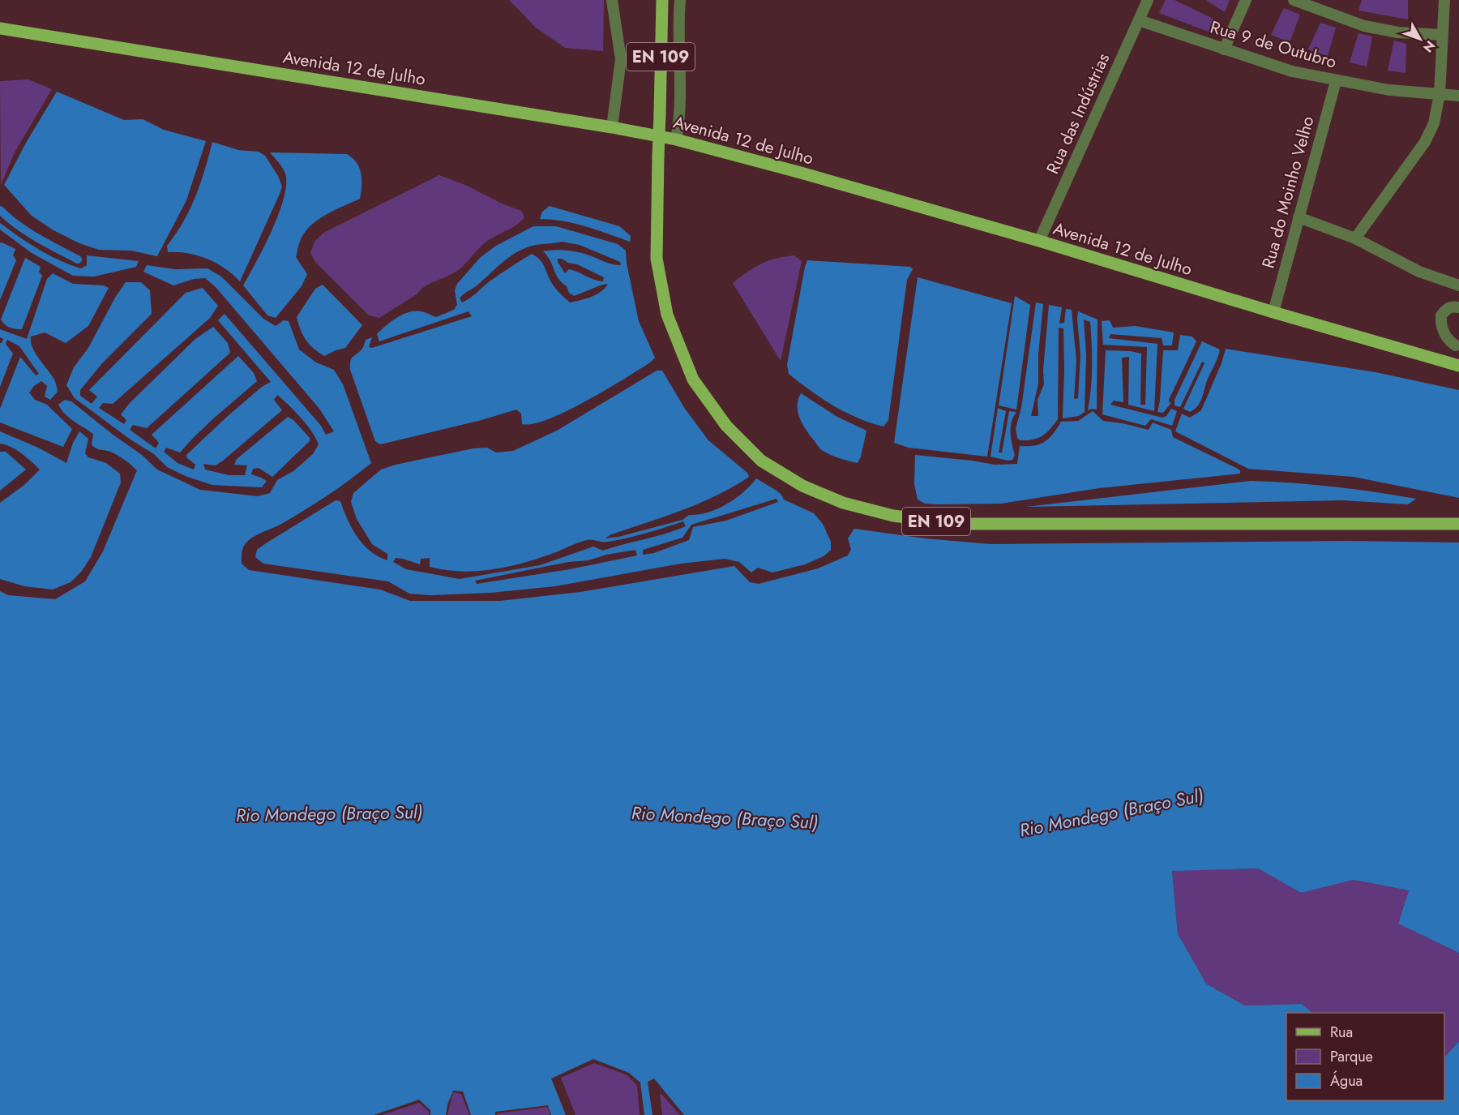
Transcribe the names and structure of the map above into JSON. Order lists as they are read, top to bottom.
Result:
{
  "streets": {
    "main road": ["EN 109", "Avenida 12 de Julho"],
    "street": ["Rua 9 de Outubro", "Rua das Indústrias", "Rua do Moinho Velho"]
  },
  "crossings": [
    ["Rua 9 de Outubro", "Rua das Indústrias"],
    ["Rua 9 de Outubro", "Rua do Moinho Velho"],
    ["Avenida 12 de Julho", "Rua das Indústrias"],
    ["Avenida 12 de Julho", "Rua do Moinho Velho"]
  ],
  "water": ["Rio Mondego (Braço Sul)"],
  "legend": ["Rua", "Parque", "Água"],
  "north": "bottom right"
}
